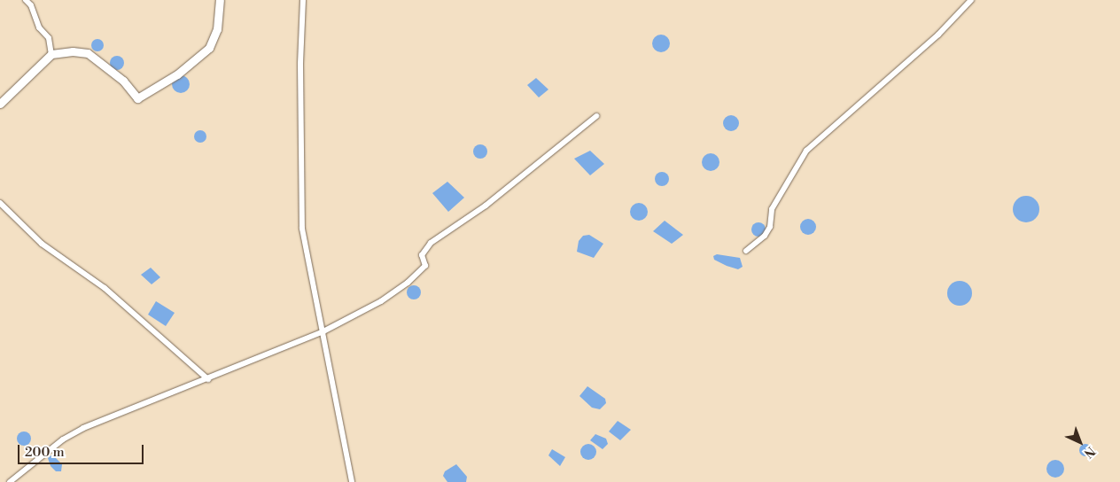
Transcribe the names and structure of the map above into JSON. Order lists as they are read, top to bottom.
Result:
{
  "scale_bar": "200 m",
  "north": "bottom right"
}
